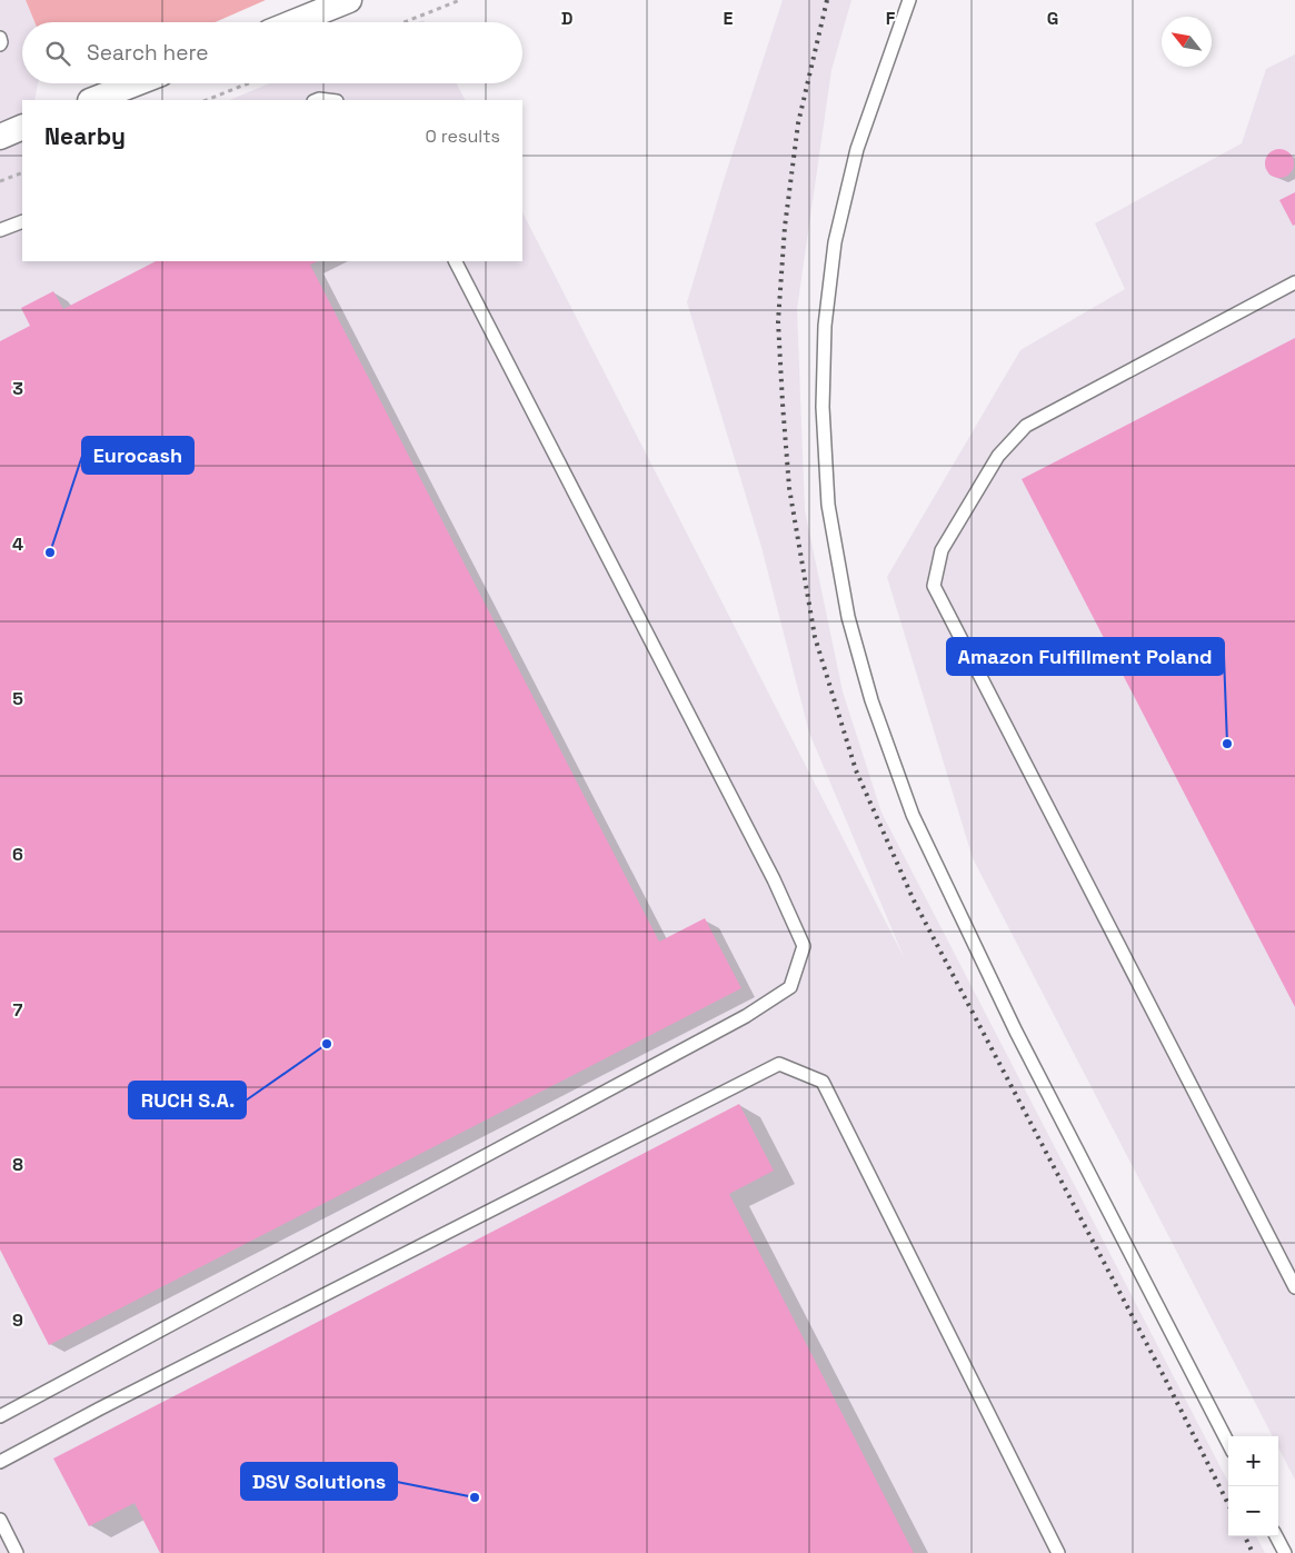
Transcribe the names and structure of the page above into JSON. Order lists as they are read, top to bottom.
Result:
{
  "places": [
    "Eurocash",
    "Amazon Fulfillment Poland",
    "RUCH S.A.",
    "DSV Solutions"
  ],
  "north": "top left",
  "page": {
    "search": "Search here",
    "heading": ["Nearby", "0 results"],
    "map_buttons": ["+", "−"]
  },
  "grid": {
    "columns": [
      "D",
      "E",
      "F",
      "G"
    ],
    "rows": [
      "3",
      "4",
      "5",
      "6",
      "7",
      "8",
      "9"
    ]
  }
}
